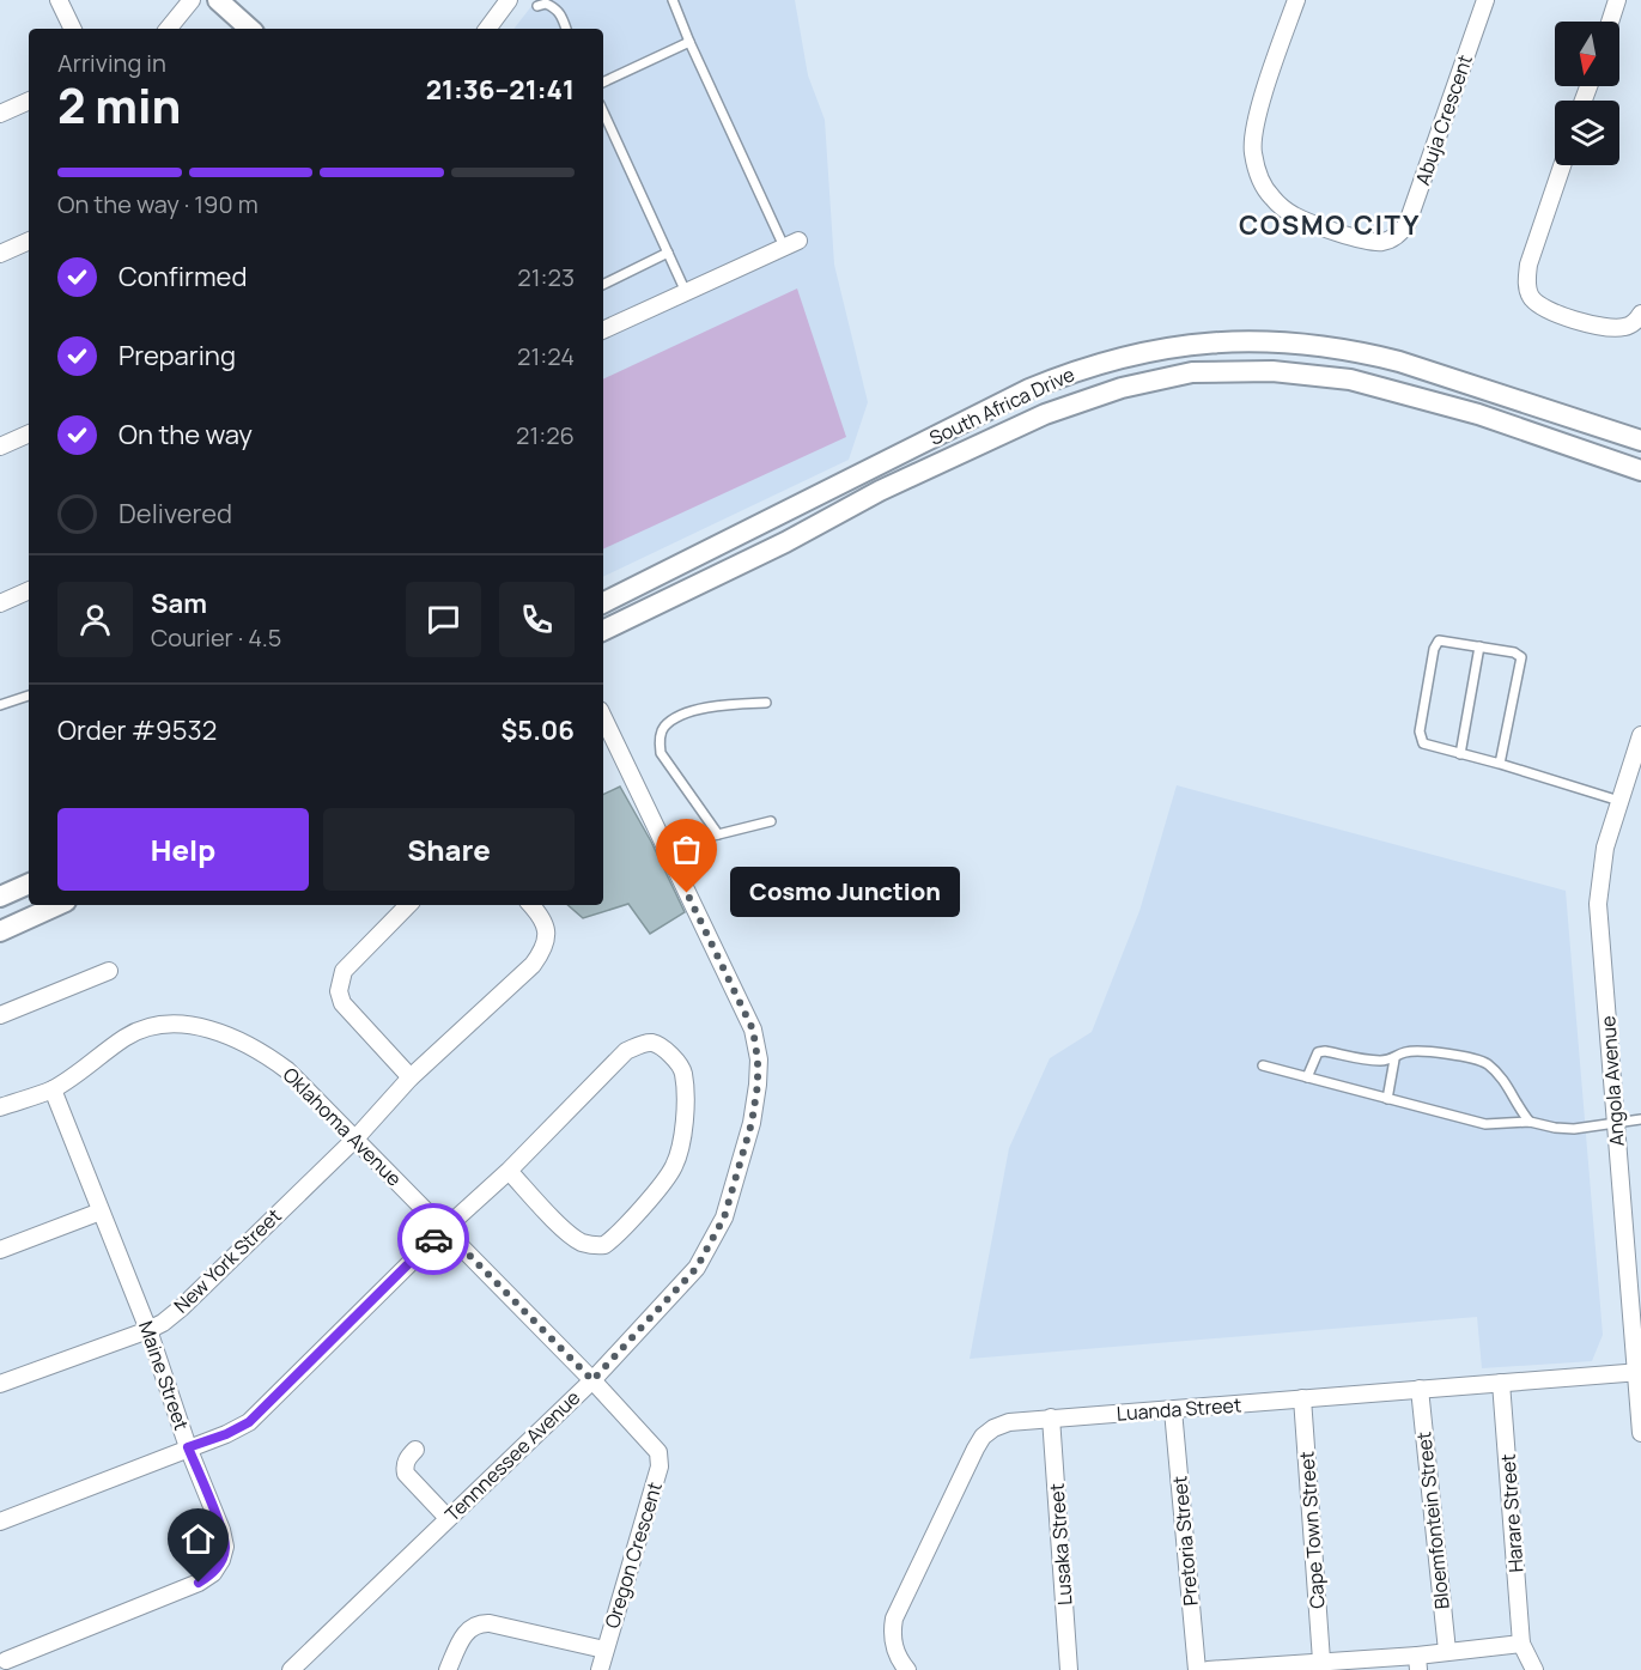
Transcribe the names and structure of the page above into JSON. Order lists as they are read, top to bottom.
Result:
{
  "streets": {
    "street": [
      "Abuja Crescent",
      "South Africa Drive",
      "Angola Avenue",
      "Oklahoma Avenue",
      "New York Street",
      "Maine Street",
      "Luanda Street",
      "Tennnessee Avenue",
      "Harare Street",
      "Bloemfontein Street",
      "Cape Town Street",
      "Pretoria Street",
      "Lusaka Street",
      "Oregon Crescent"
    ]
  },
  "crossings": [
    ["Angola Avenue", "Luanda Street"],
    ["Oklahoma Avenue", "New York Street"],
    ["Oklahoma Avenue", "Maine Street"],
    ["Oklahoma Avenue", "Tennnessee Avenue"],
    ["Oklahoma Avenue", "Oregon Crescent"],
    ["New York Street", "Maine Street"],
    ["Luanda Street", "Harare Street"],
    ["Luanda Street", "Bloemfontein Street"],
    ["Luanda Street", "Cape Town Street"],
    ["Luanda Street", "Pretoria Street"],
    ["Luanda Street", "Lusaka Street"],
    ["Tennnessee Avenue", "Oregon Crescent"]
  ],
  "districts": ["COSMO CITY"],
  "places": ["Cosmo Junction"],
  "north": "bottom",
  "page": {
    "heading": ["2 min", "Arriving in", "21:36–21:41"],
    "panel": [
      "Sam",
      "Courier · 4.5",
      "Order #9532",
      "$5.06"
    ],
    "bar": "On the way · 190 m",
    "list": [
      ["Confirmed", "21:23"],
      ["Preparing", "21:24"],
      ["On the way", "21:26"],
      "Delivered"
    ],
    "buttons": ["Help", "Share"],
    "bubble": "Cosmo Junction"
  }
}
